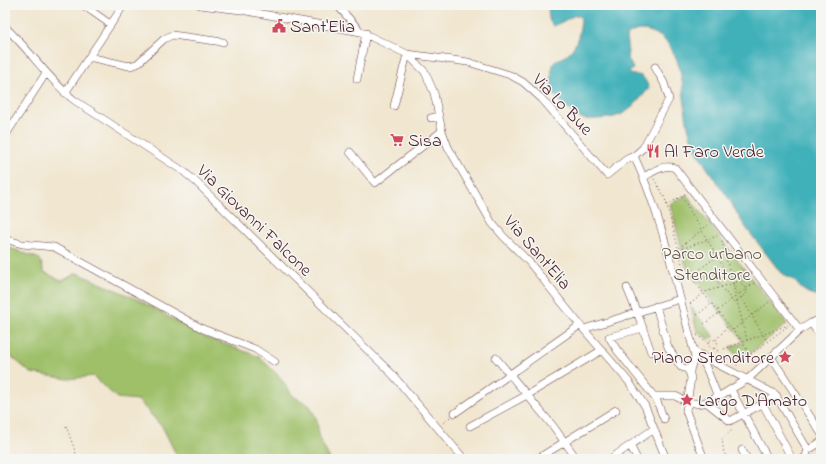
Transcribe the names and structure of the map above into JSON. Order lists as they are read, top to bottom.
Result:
{
  "streets": {
    "street": ["Via Lo Bue", "Via Giovanni Falcone", "Via Sant'Elia"]
  },
  "crossings": [
    ["Via Lo Bue", "Via Sant'Elia"]
  ],
  "parks": ["Parco urbano Stenditore"],
  "places": {
    "public building": ["Sant'Elia"],
    "supermarket": ["Sisa"],
    "restaurant": ["Al Faro Verde"],
    "place": ["Piano Stenditore", "Largo D'Amato"]
  }
}
